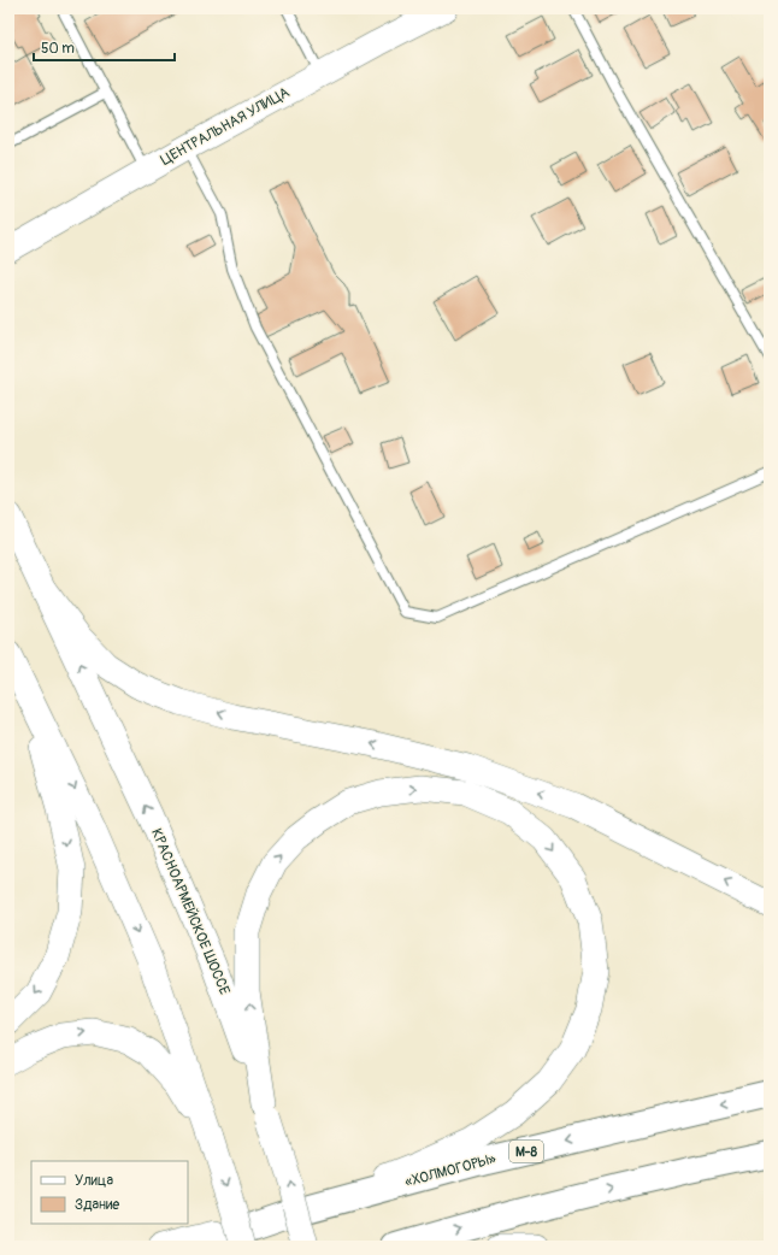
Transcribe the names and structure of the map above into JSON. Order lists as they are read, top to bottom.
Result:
{
  "streets": {
    "highway": ["М-8", "«ХОЛМОГОРЫ»"],
    "main road": ["ЦЕНТРАЛЬНАЯ УЛИЦА", "КРАСНОАРМЕЙСКОЕ ШОССЕ"]
  },
  "legend": ["Улица", "Здание"],
  "scale_bar": "50 m"
}
